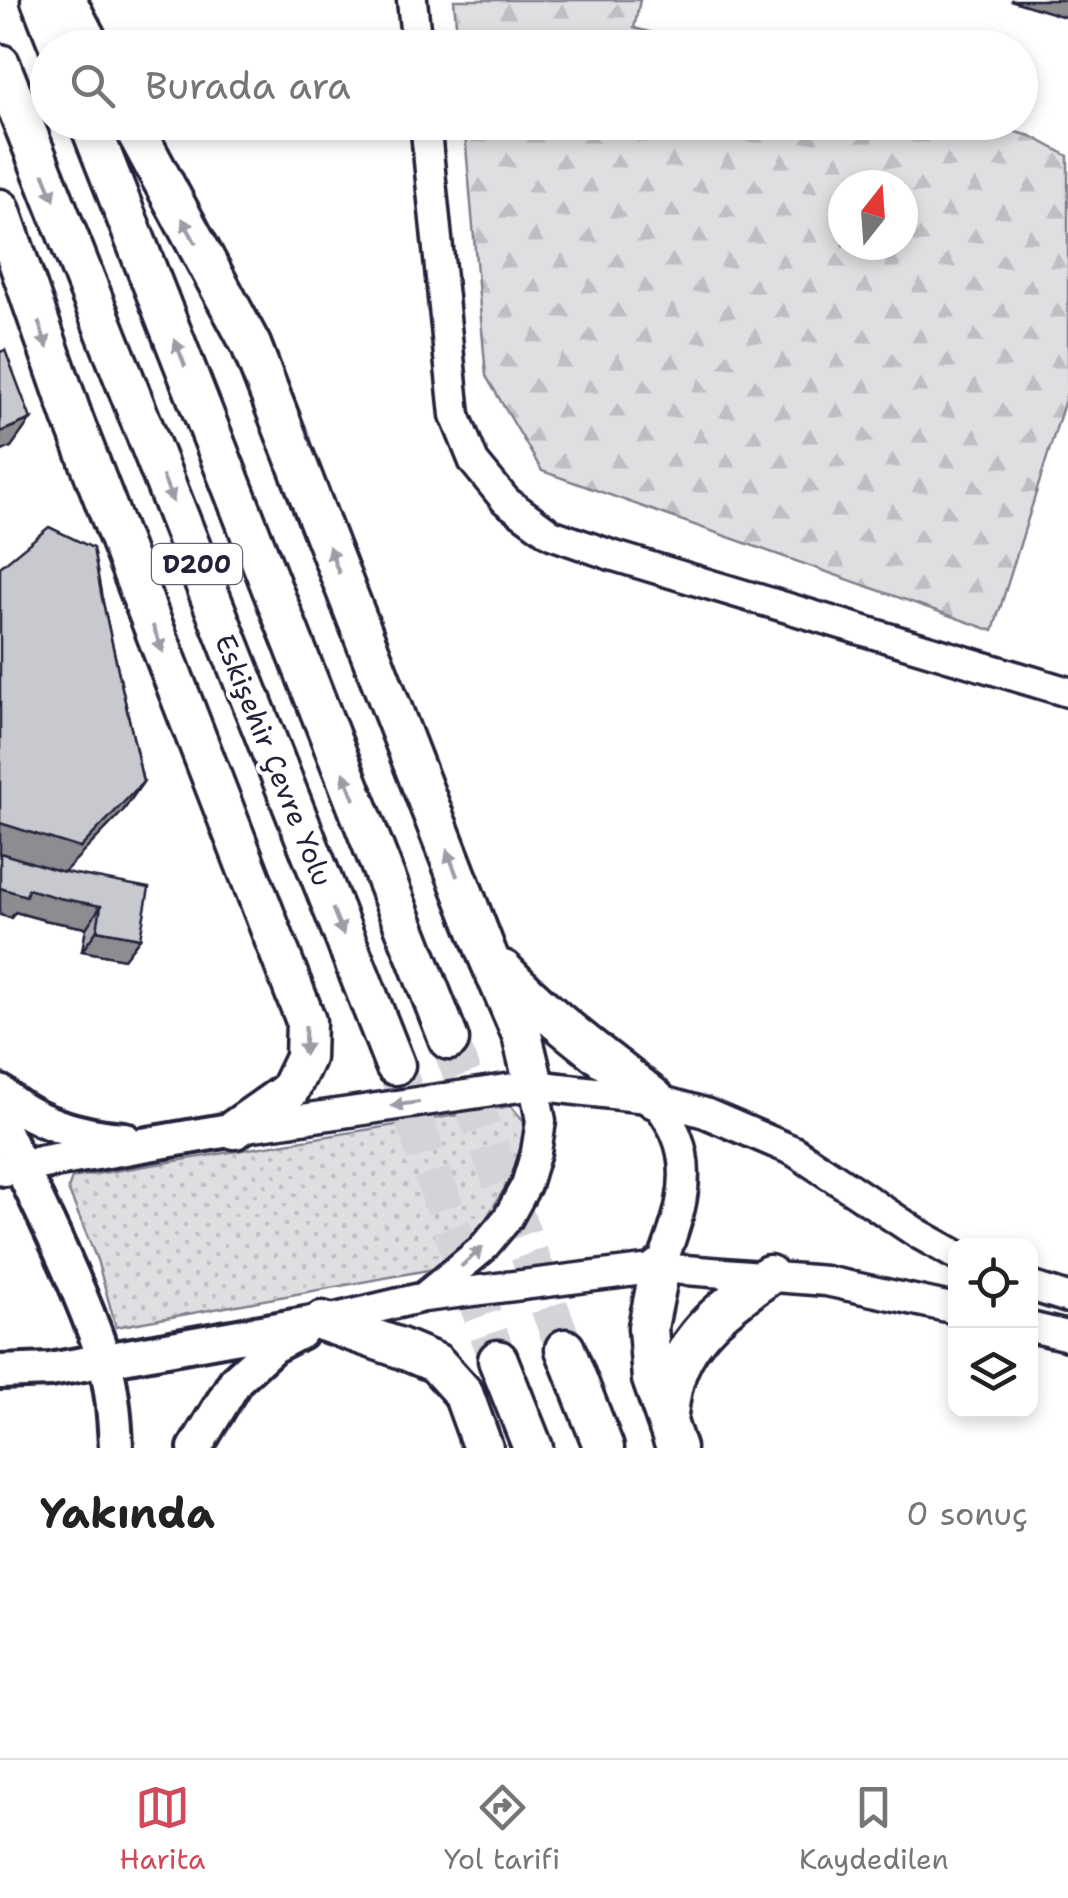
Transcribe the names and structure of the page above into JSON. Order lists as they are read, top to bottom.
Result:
{
  "streets": {
    "highway": ["D200", "Eskişehir Çevre Yolu"]
  },
  "north": "top",
  "page": {
    "search": "Burada ara",
    "heading": ["Yakında", "0 sonuç"],
    "nav": ["Harita", "Yol tarifi", "Kaydedilen"]
  }
}
